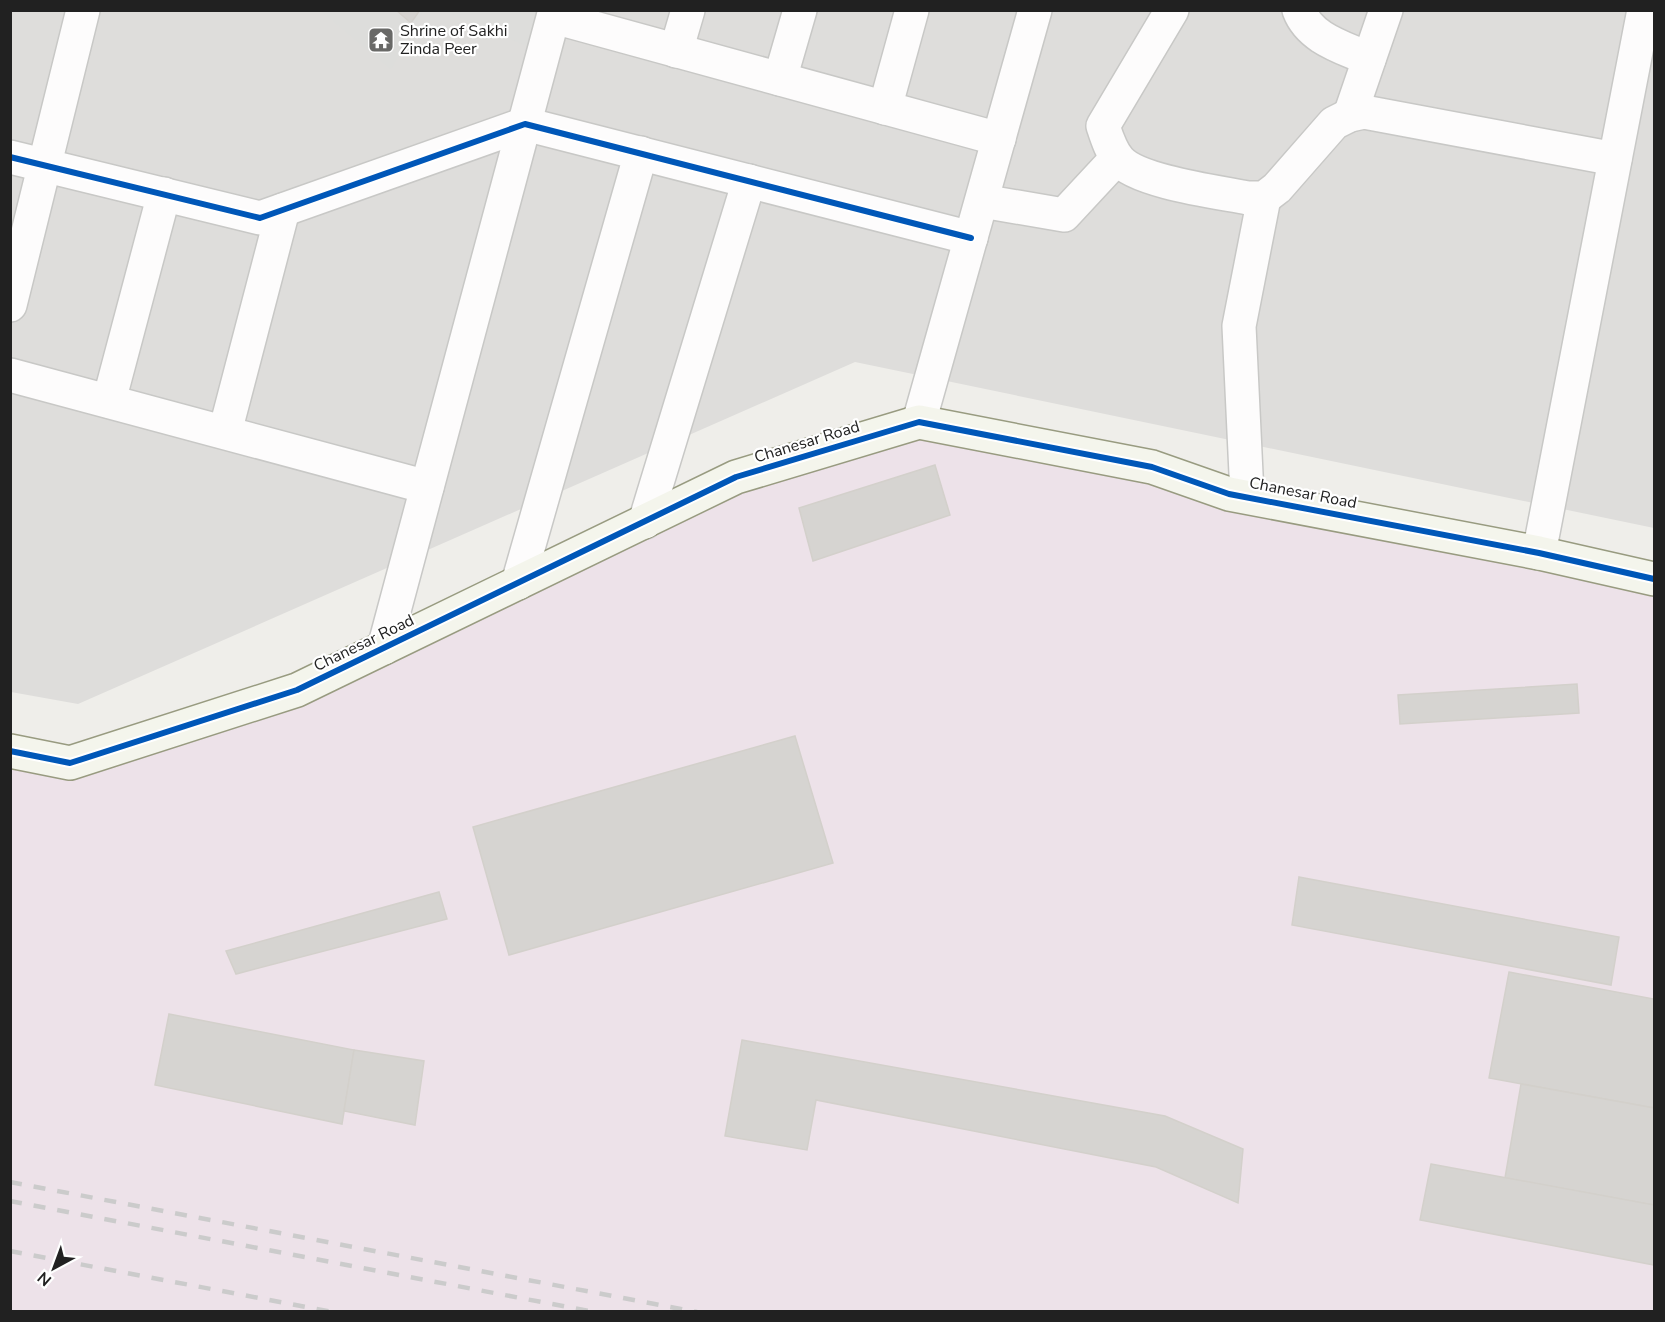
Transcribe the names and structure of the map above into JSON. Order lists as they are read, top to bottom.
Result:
{
  "streets": {
    "street": ["Chanesar Road"]
  },
  "places": {
    "temple": ["Shrine of Sakhi Zinda Peer"]
  },
  "north": "bottom left"
}
